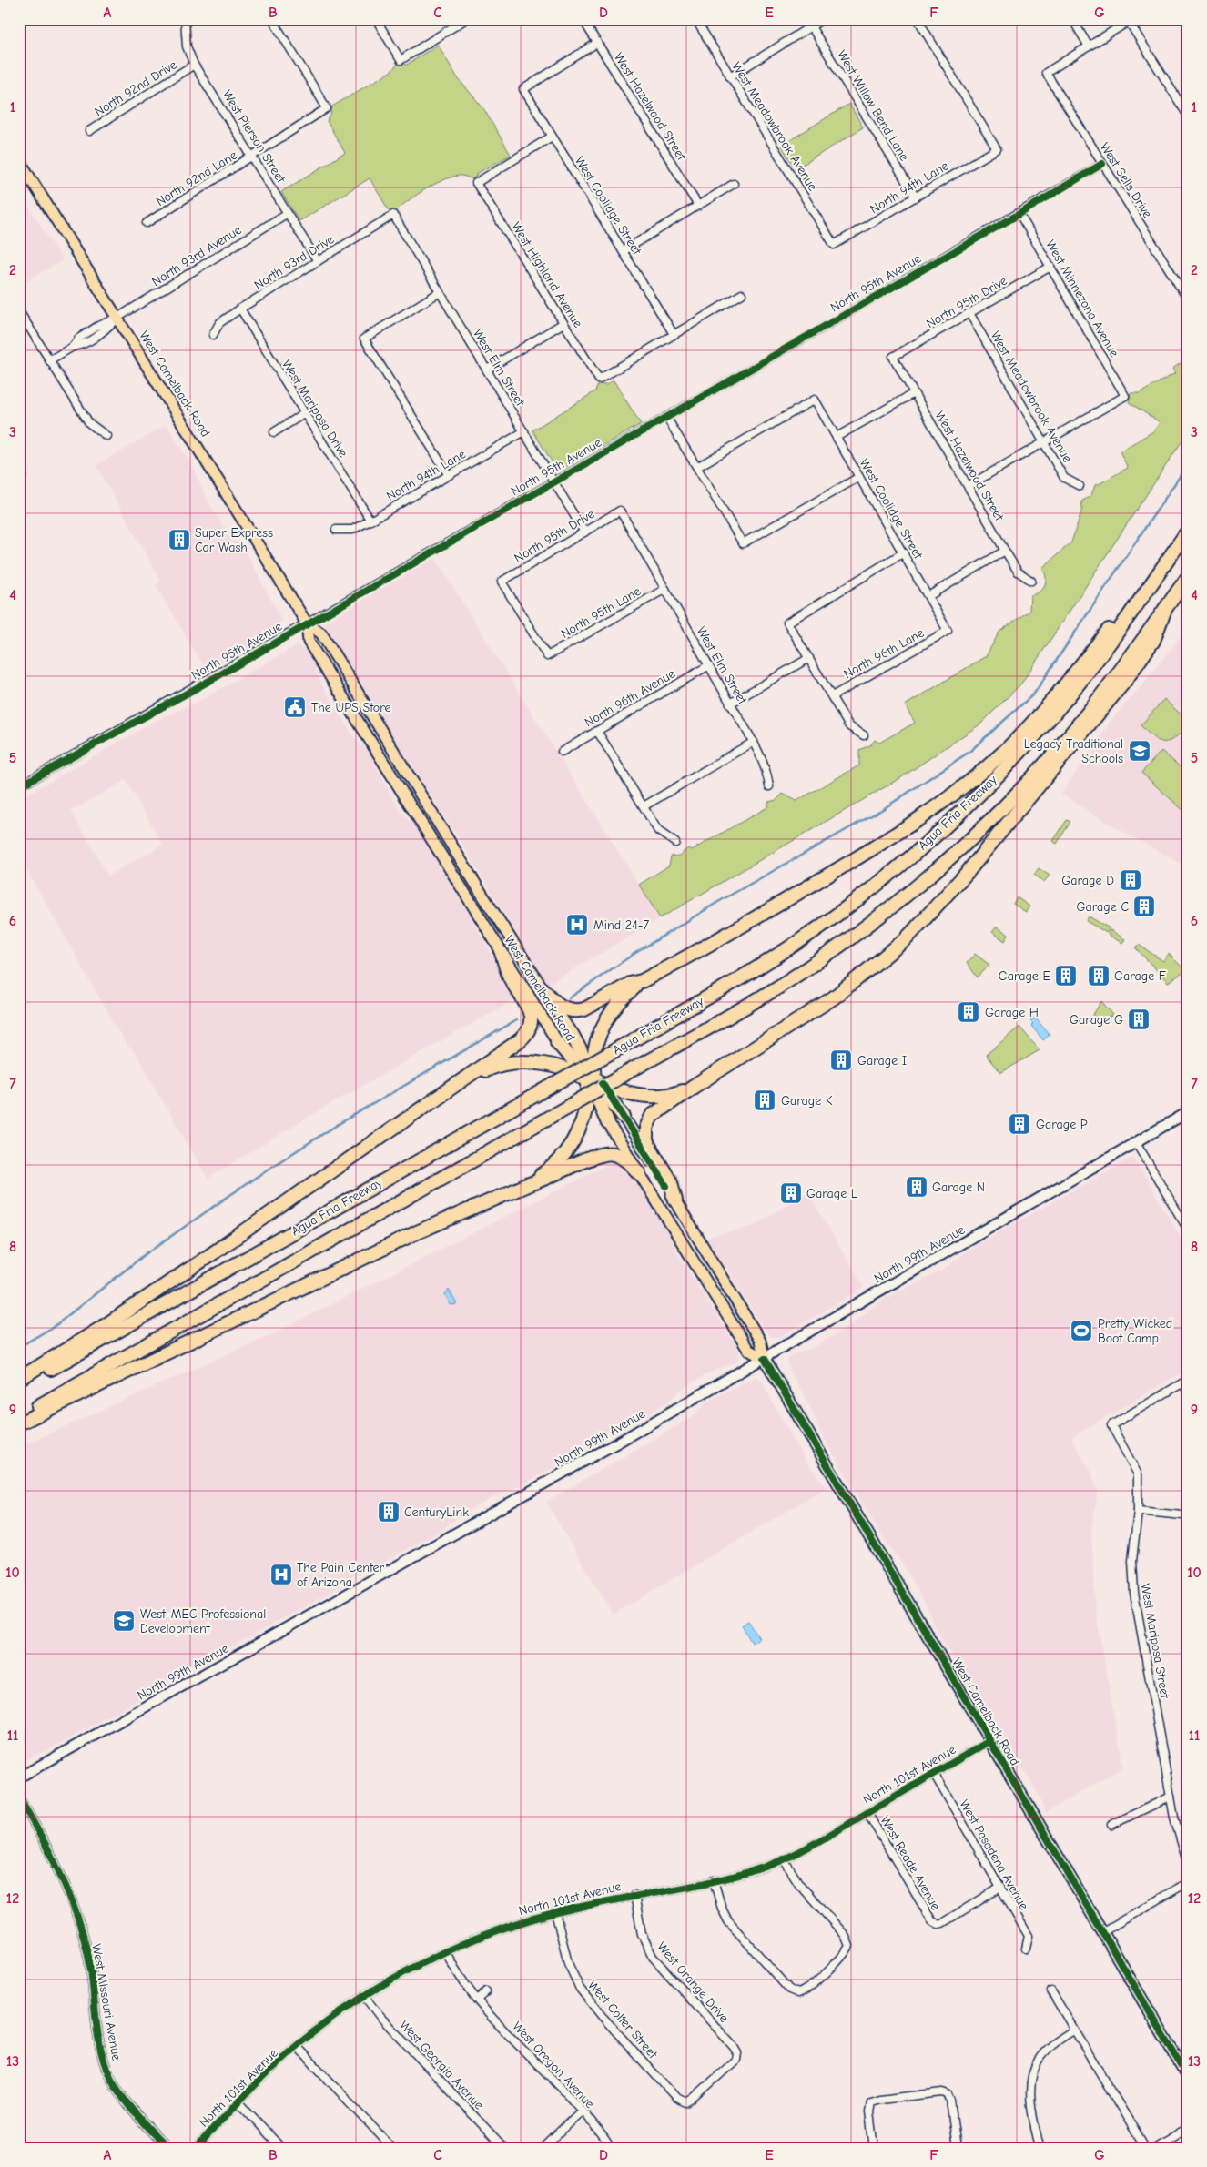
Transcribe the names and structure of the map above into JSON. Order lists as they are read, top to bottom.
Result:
{
  "streets": {
    "highway": ["Agua Fria Freeway"],
    "main road": ["West Camelback Road", "North 99th Avenue"],
    "street": [
      "North 92nd Drive",
      "West Willow Bend Lane",
      "West Hazelwood Street",
      "West Meadowbrook Avenue",
      "West Pierson Street",
      "North 92nd Lane",
      "West Sells Drive",
      "North 94th Lane",
      "West Coolidge Street",
      "North 93rd Avenue",
      "North 93rd Drive",
      "West Highland Avenue",
      "North 95th Avenue",
      "West Minnezona Avenue",
      "North 95th Drive",
      "West Elm Street",
      "West Mariposa Drive",
      "North 95th Lane",
      "North 96th Lane",
      "North 96th Avenue",
      "West Mariposa Street",
      "North 101st Avenue",
      "West Pasadena Avenue",
      "West Reade Avenue",
      "West Orange Drive",
      "West Missouri Avenue",
      "West Colter Street",
      "West Georgia Avenue",
      "West Oregon Avenue"
    ]
  },
  "crossings": [
    ["North 92nd Drive", "West Pierson Street"],
    ["West Willow Bend Lane", "North 94th Lane"],
    ["West Hazelwood Street", "West Coolidge Street"],
    ["West Hazelwood Street", "North 95th Drive"],
    ["West Meadowbrook Avenue", "North 94th Lane"],
    ["West Meadowbrook Avenue", "West Minnezona Avenue"],
    ["West Meadowbrook Avenue", "North 95th Drive"],
    ["West Pierson Street", "North 92nd Lane"],
    ["West Pierson Street", "North 93rd Avenue"],
    ["West Pierson Street", "North 93rd Drive"],
    ["West Sells Drive", "North 95th Avenue"],
    ["North 94th Lane", "West Elm Street"],
    ["North 94th Lane", "West Mariposa Drive"],
    ["West Coolidge Street", "West Highland Avenue"],
    ["West Coolidge Street", "North 96th Lane"],
    ["North 93rd Avenue", "West Camelback Road"],
    ["North 93rd Drive", "West Elm Street"],
    ["North 93rd Drive", "West Mariposa Drive"],
    ["North 95th Avenue", "West Minnezona Avenue"],
    ["North 95th Avenue", "West Elm Street"],
    ["North 95th Avenue", "West Camelback Road"],
    ["West Minnezona Avenue", "North 95th Drive"],
    ["North 95th Drive", "West Elm Street"],
    ["North 95th Drive", "North 95th Lane"],
    ["West Elm Street", "North 95th Lane"],
    ["West Elm Street", "North 96th Avenue"],
    ["West Camelback Road", "North 99th Avenue"],
    ["West Camelback Road", "North 101st Avenue"],
    ["North 101st Avenue", "West Pasadena Avenue"],
    ["North 101st Avenue", "West Reade Avenue"],
    ["North 101st Avenue", "West Orange Drive"],
    ["North 101st Avenue", "West Colter Street"],
    ["North 101st Avenue", "West Georgia Avenue"],
    ["North 101st Avenue", "West Oregon Avenue"],
    ["West Pasadena Avenue", "West Reade Avenue"],
    ["West Orange Drive", "West Colter Street"]
  ],
  "places": {
    "building": [
      "Super Express Car Wash",
      "Garage D",
      "Garage C",
      "Garage E",
      "Garage F",
      "Garage H",
      "Garage G",
      "Garage I",
      "Garage K",
      "Garage P",
      "Garage N",
      "Garage L",
      "CenturyLink"
    ],
    "public building": ["The UPS Store"],
    "school or university": ["Legacy Traditional Schools", "West-MEC Professional Development"],
    "hospital": ["Mind 24-7", "The Pain Center of Arizona"],
    "sports": ["Pretty Wicked Boot Camp"]
  },
  "grid": {
    "columns": [
      "A",
      "B",
      "C",
      "D",
      "E",
      "F",
      "G"
    ],
    "rows": [
      "1",
      "2",
      "3",
      "4",
      "5",
      "6",
      "7",
      "8",
      "9",
      "10",
      "11",
      "12",
      "13"
    ]
  }
}
